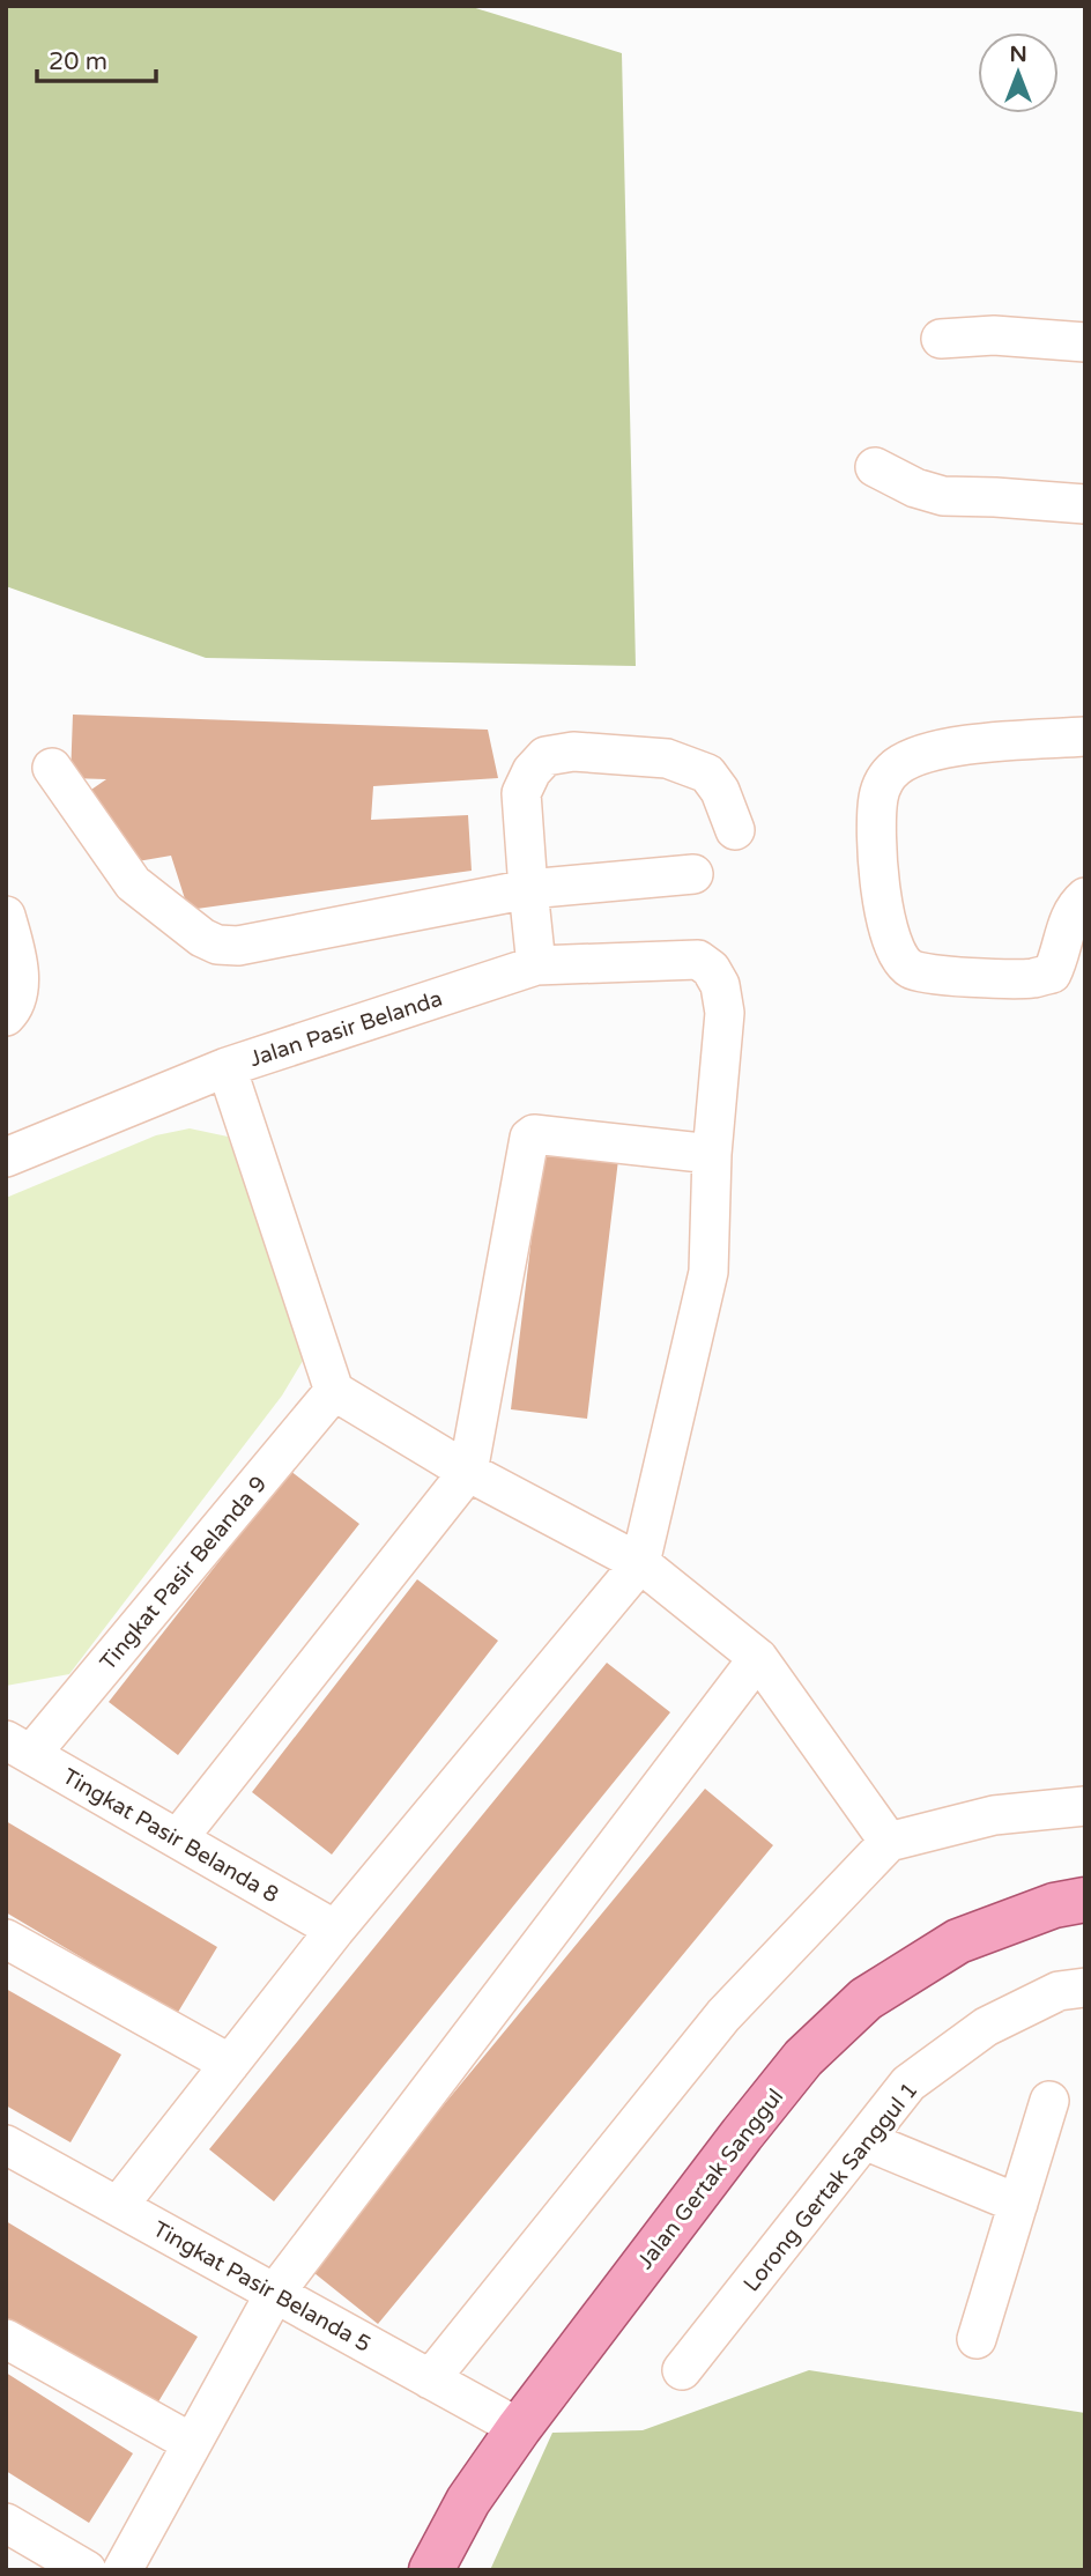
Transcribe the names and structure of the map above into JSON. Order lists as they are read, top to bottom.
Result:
{
  "streets": {
    "main road": ["Jalan Gertak Sanggul"],
    "street": [
      "Jalan Pasir Belanda",
      "Tingkat Pasir Belanda 9",
      "Tingkat Pasir Belanda 8",
      "Lorong Gertak Sanggul 1",
      "Tingkat Pasir Belanda 5"
    ]
  },
  "crossings": [
    ["Tingkat Pasir Belanda 9", "Tingkat Pasir Belanda 8"],
    ["Jalan Gertak Sanggul", "Tingkat Pasir Belanda 5"]
  ],
  "scale_bar": "20 m",
  "north": "top"
}
